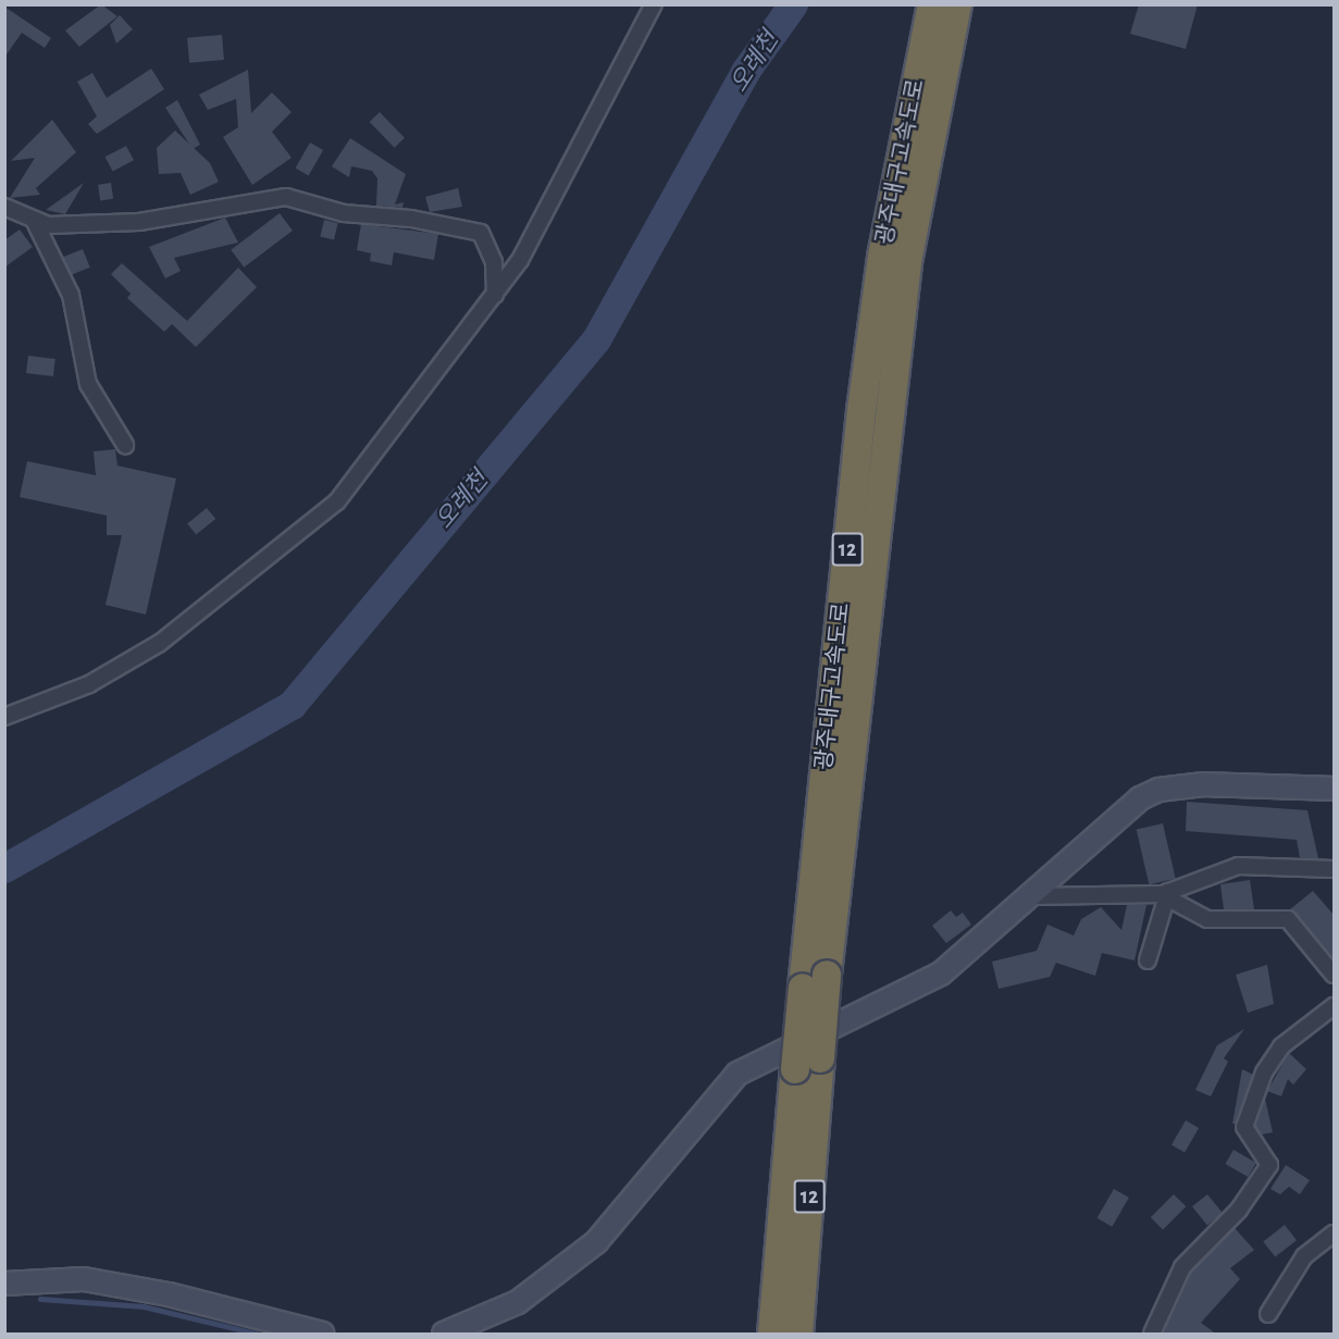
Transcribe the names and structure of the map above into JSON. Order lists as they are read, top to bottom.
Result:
{
  "streets": {
    "highway": ["광주대구고속도로", "12"]
  },
  "water": ["오례천"]
}
